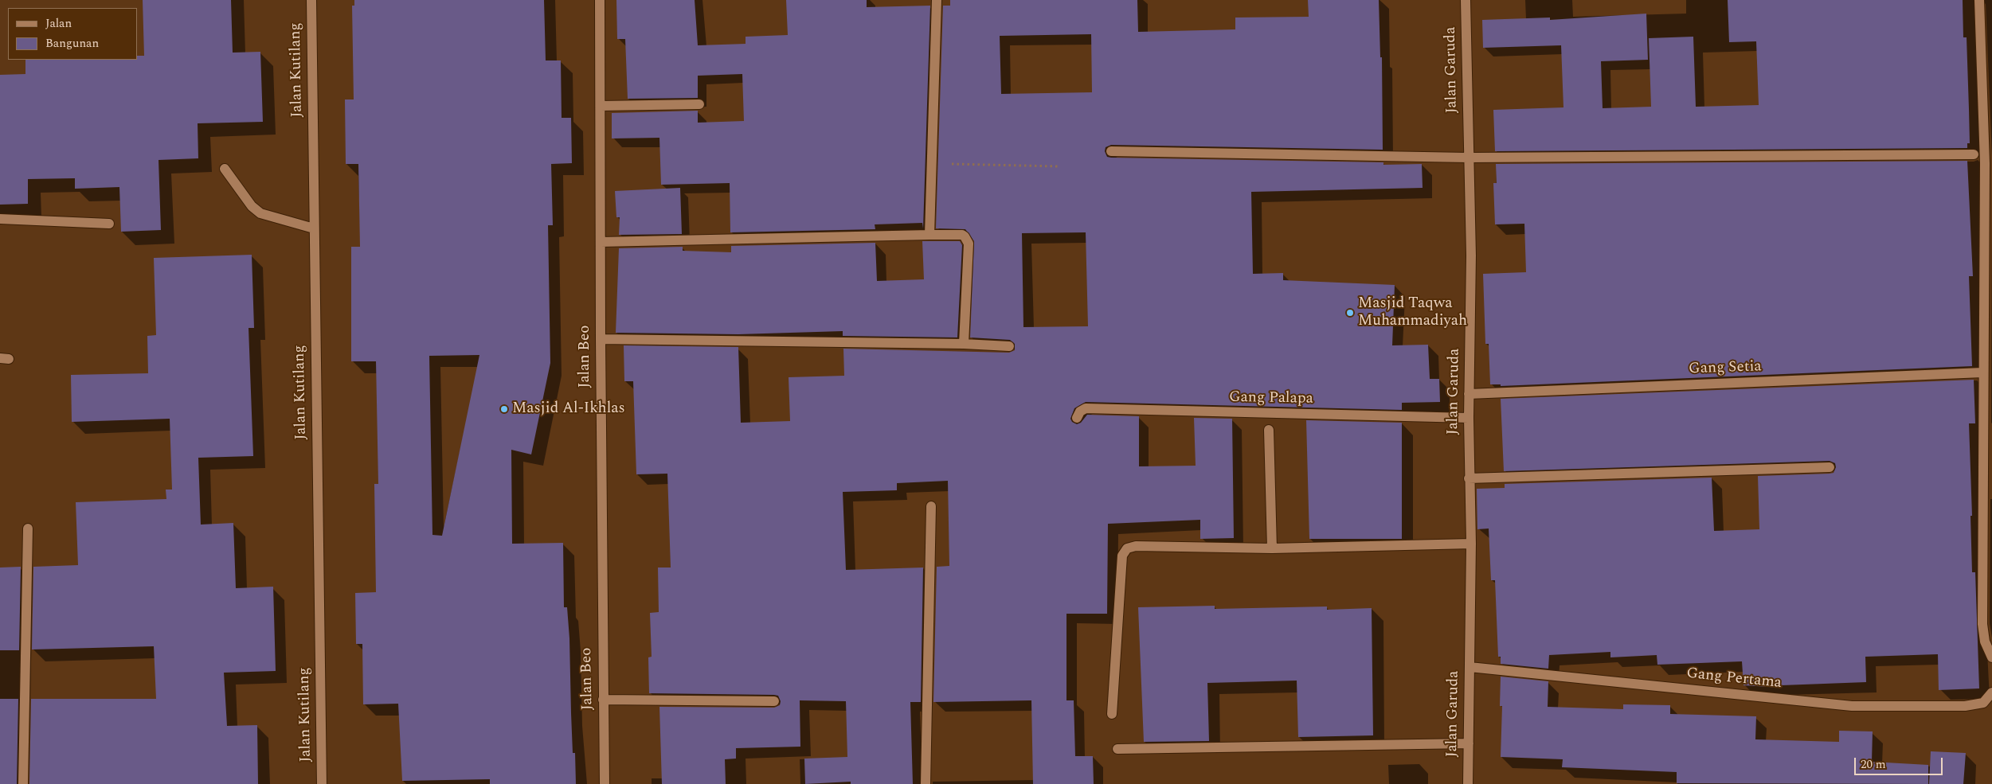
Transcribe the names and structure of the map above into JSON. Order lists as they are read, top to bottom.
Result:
{
  "streets": {
    "street": [
      "Jalan Kutilang",
      "Jalan Garuda",
      "Jalan Beo",
      "Gang Setia",
      "Gang Palapa",
      "Gang Pertama"
    ]
  },
  "crossings": [
    ["Jalan Garuda", "Gang Setia"],
    ["Jalan Garuda", "Gang Palapa"],
    ["Jalan Garuda", "Gang Pertama"]
  ],
  "places": ["Masjid Taqwa Muhammadiyah", "Masjid Al-Ikhlas"],
  "legend": ["Jalan", "Bangunan"],
  "scale_bar": "20 m"
}
